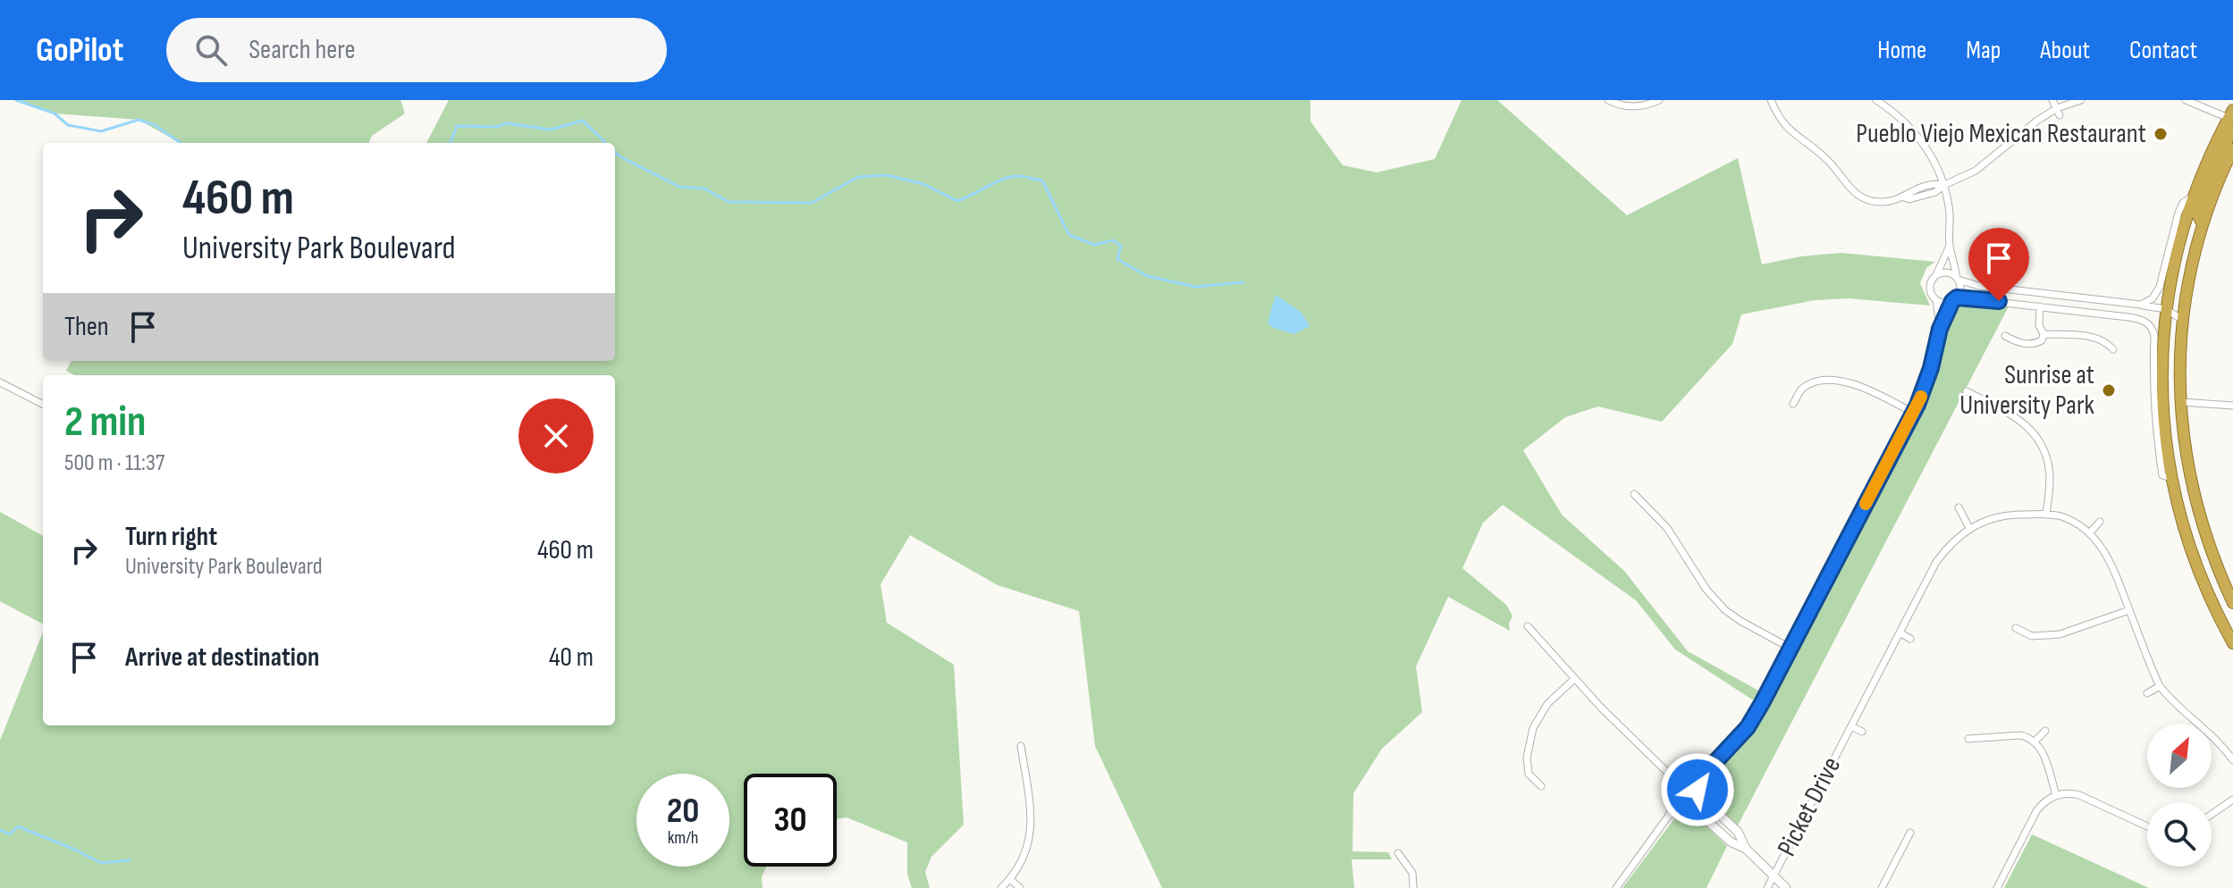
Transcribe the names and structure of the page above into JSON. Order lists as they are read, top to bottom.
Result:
{
  "streets": {
    "street": ["Picket Drive"]
  },
  "places": ["Pueblo Viejo Mexican Restaurant", "Sunrise at University Park"],
  "north": "top right",
  "page": {
    "header": "GoPilot",
    "search": "Search here",
    "nav": [
      "Home",
      "Map",
      "About",
      "Contact"
    ],
    "turn": ["460 m", "University Park Boulevard"],
    "then": "Then",
    "heading": ["2 min", "500 m · 11:37"],
    "list": [
      {
        "name": "Turn right",
        "note": "University Park Boulevard",
        "value": "460 m"
      },
      {
        "name": "Arrive at destination",
        "value": "40 m"
      }
    ],
    "speed": "20 km/h",
    "limit": "30"
  }
}
